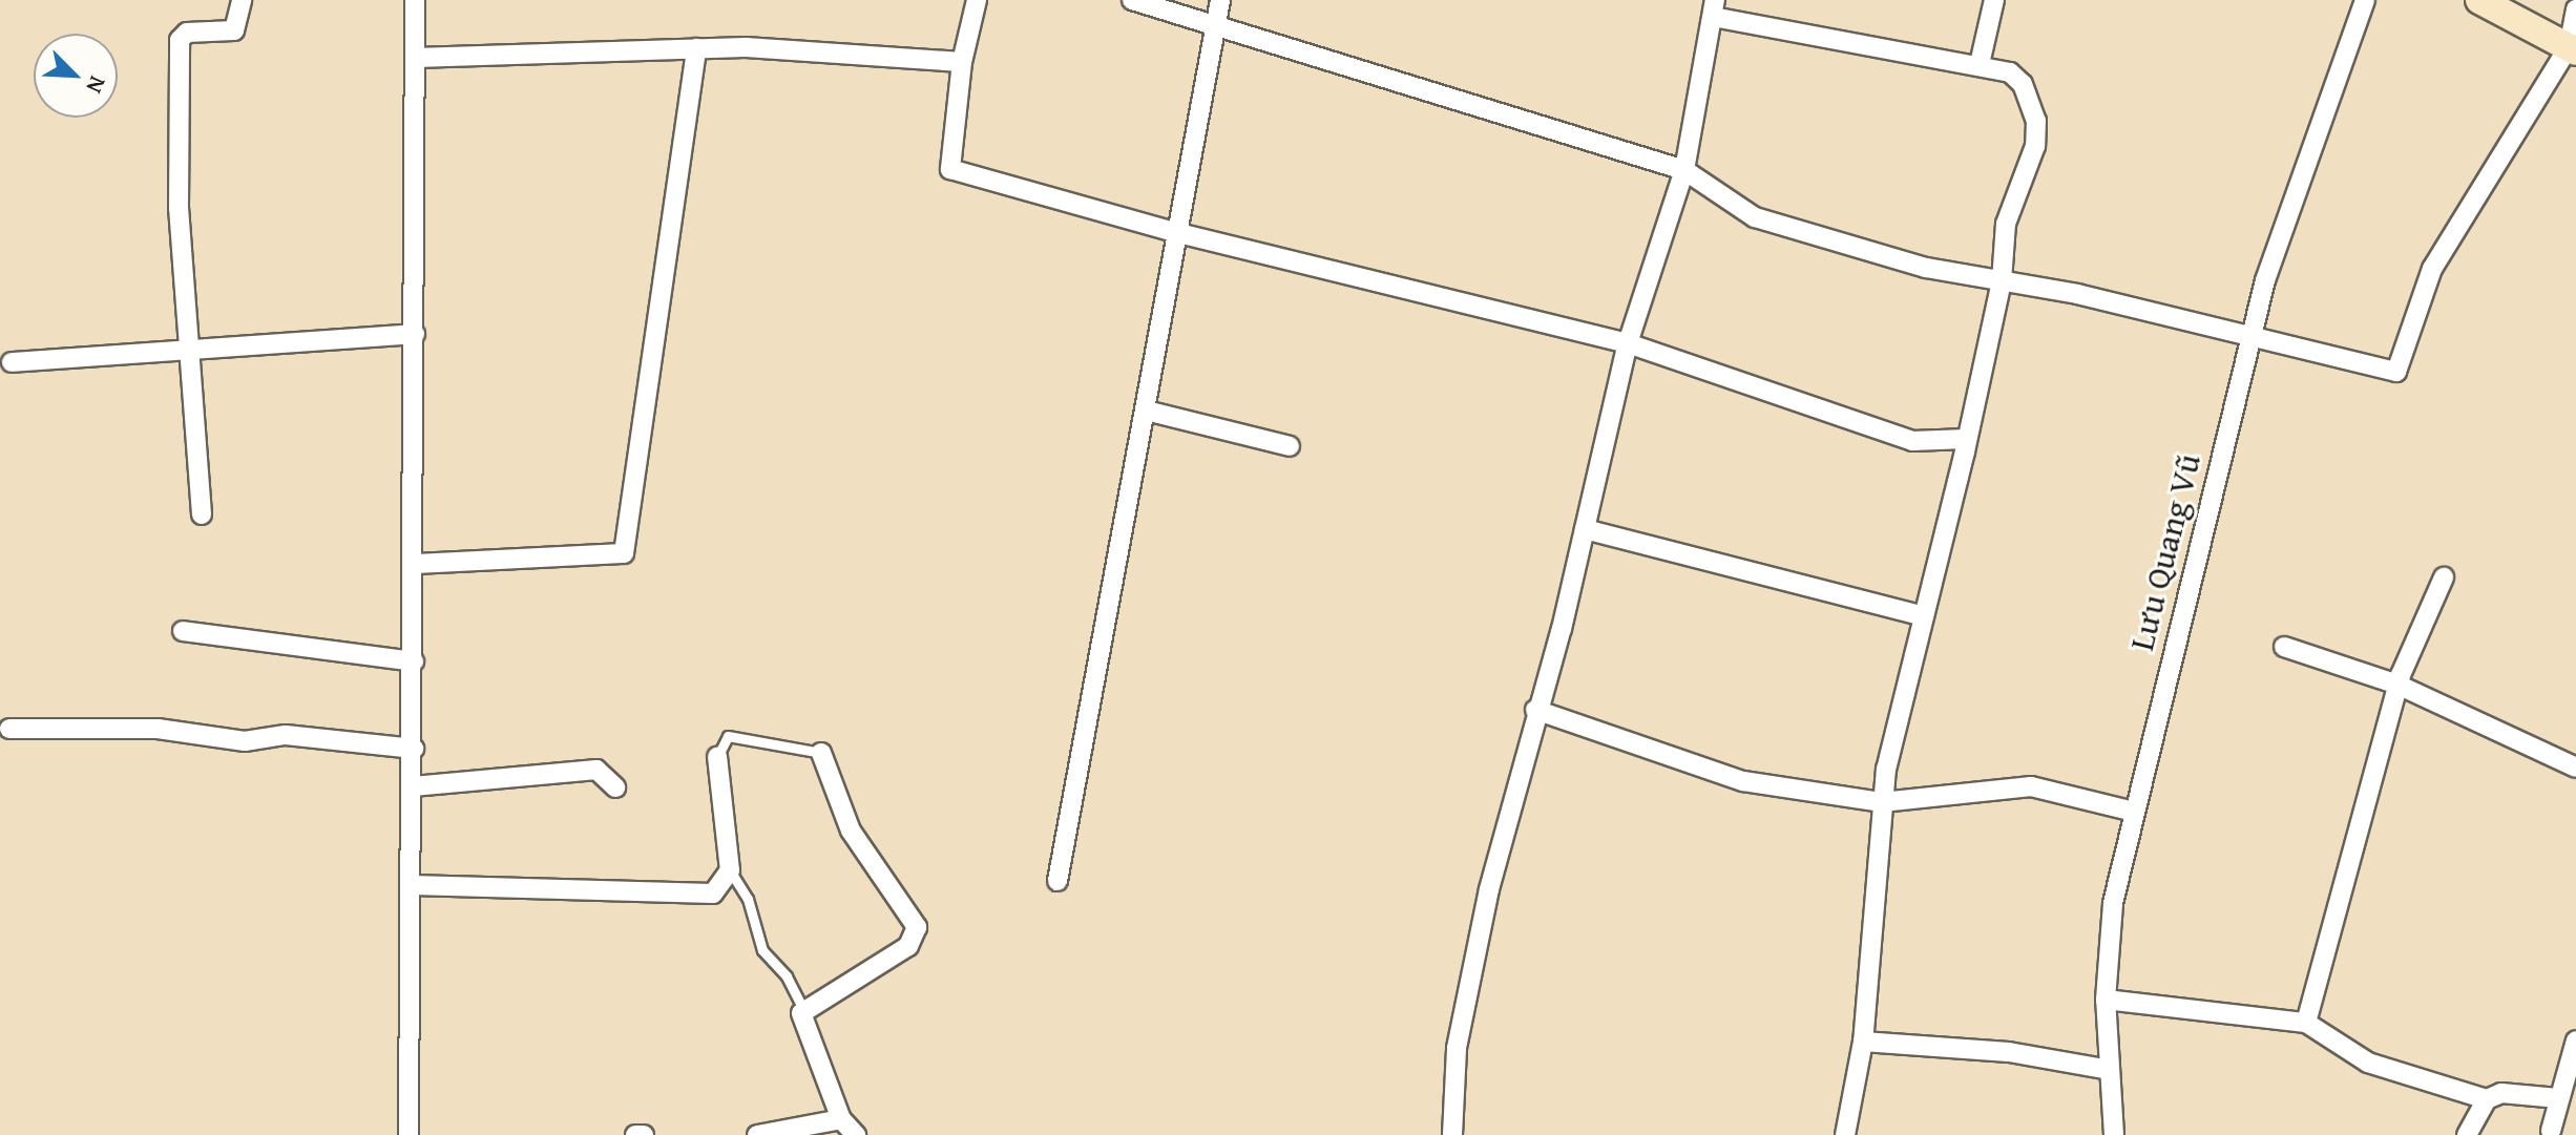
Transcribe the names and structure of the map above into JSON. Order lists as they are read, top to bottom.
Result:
{
  "streets": {
    "street": ["Lưu Quang Vũ"]
  },
  "north": "bottom right"
}
